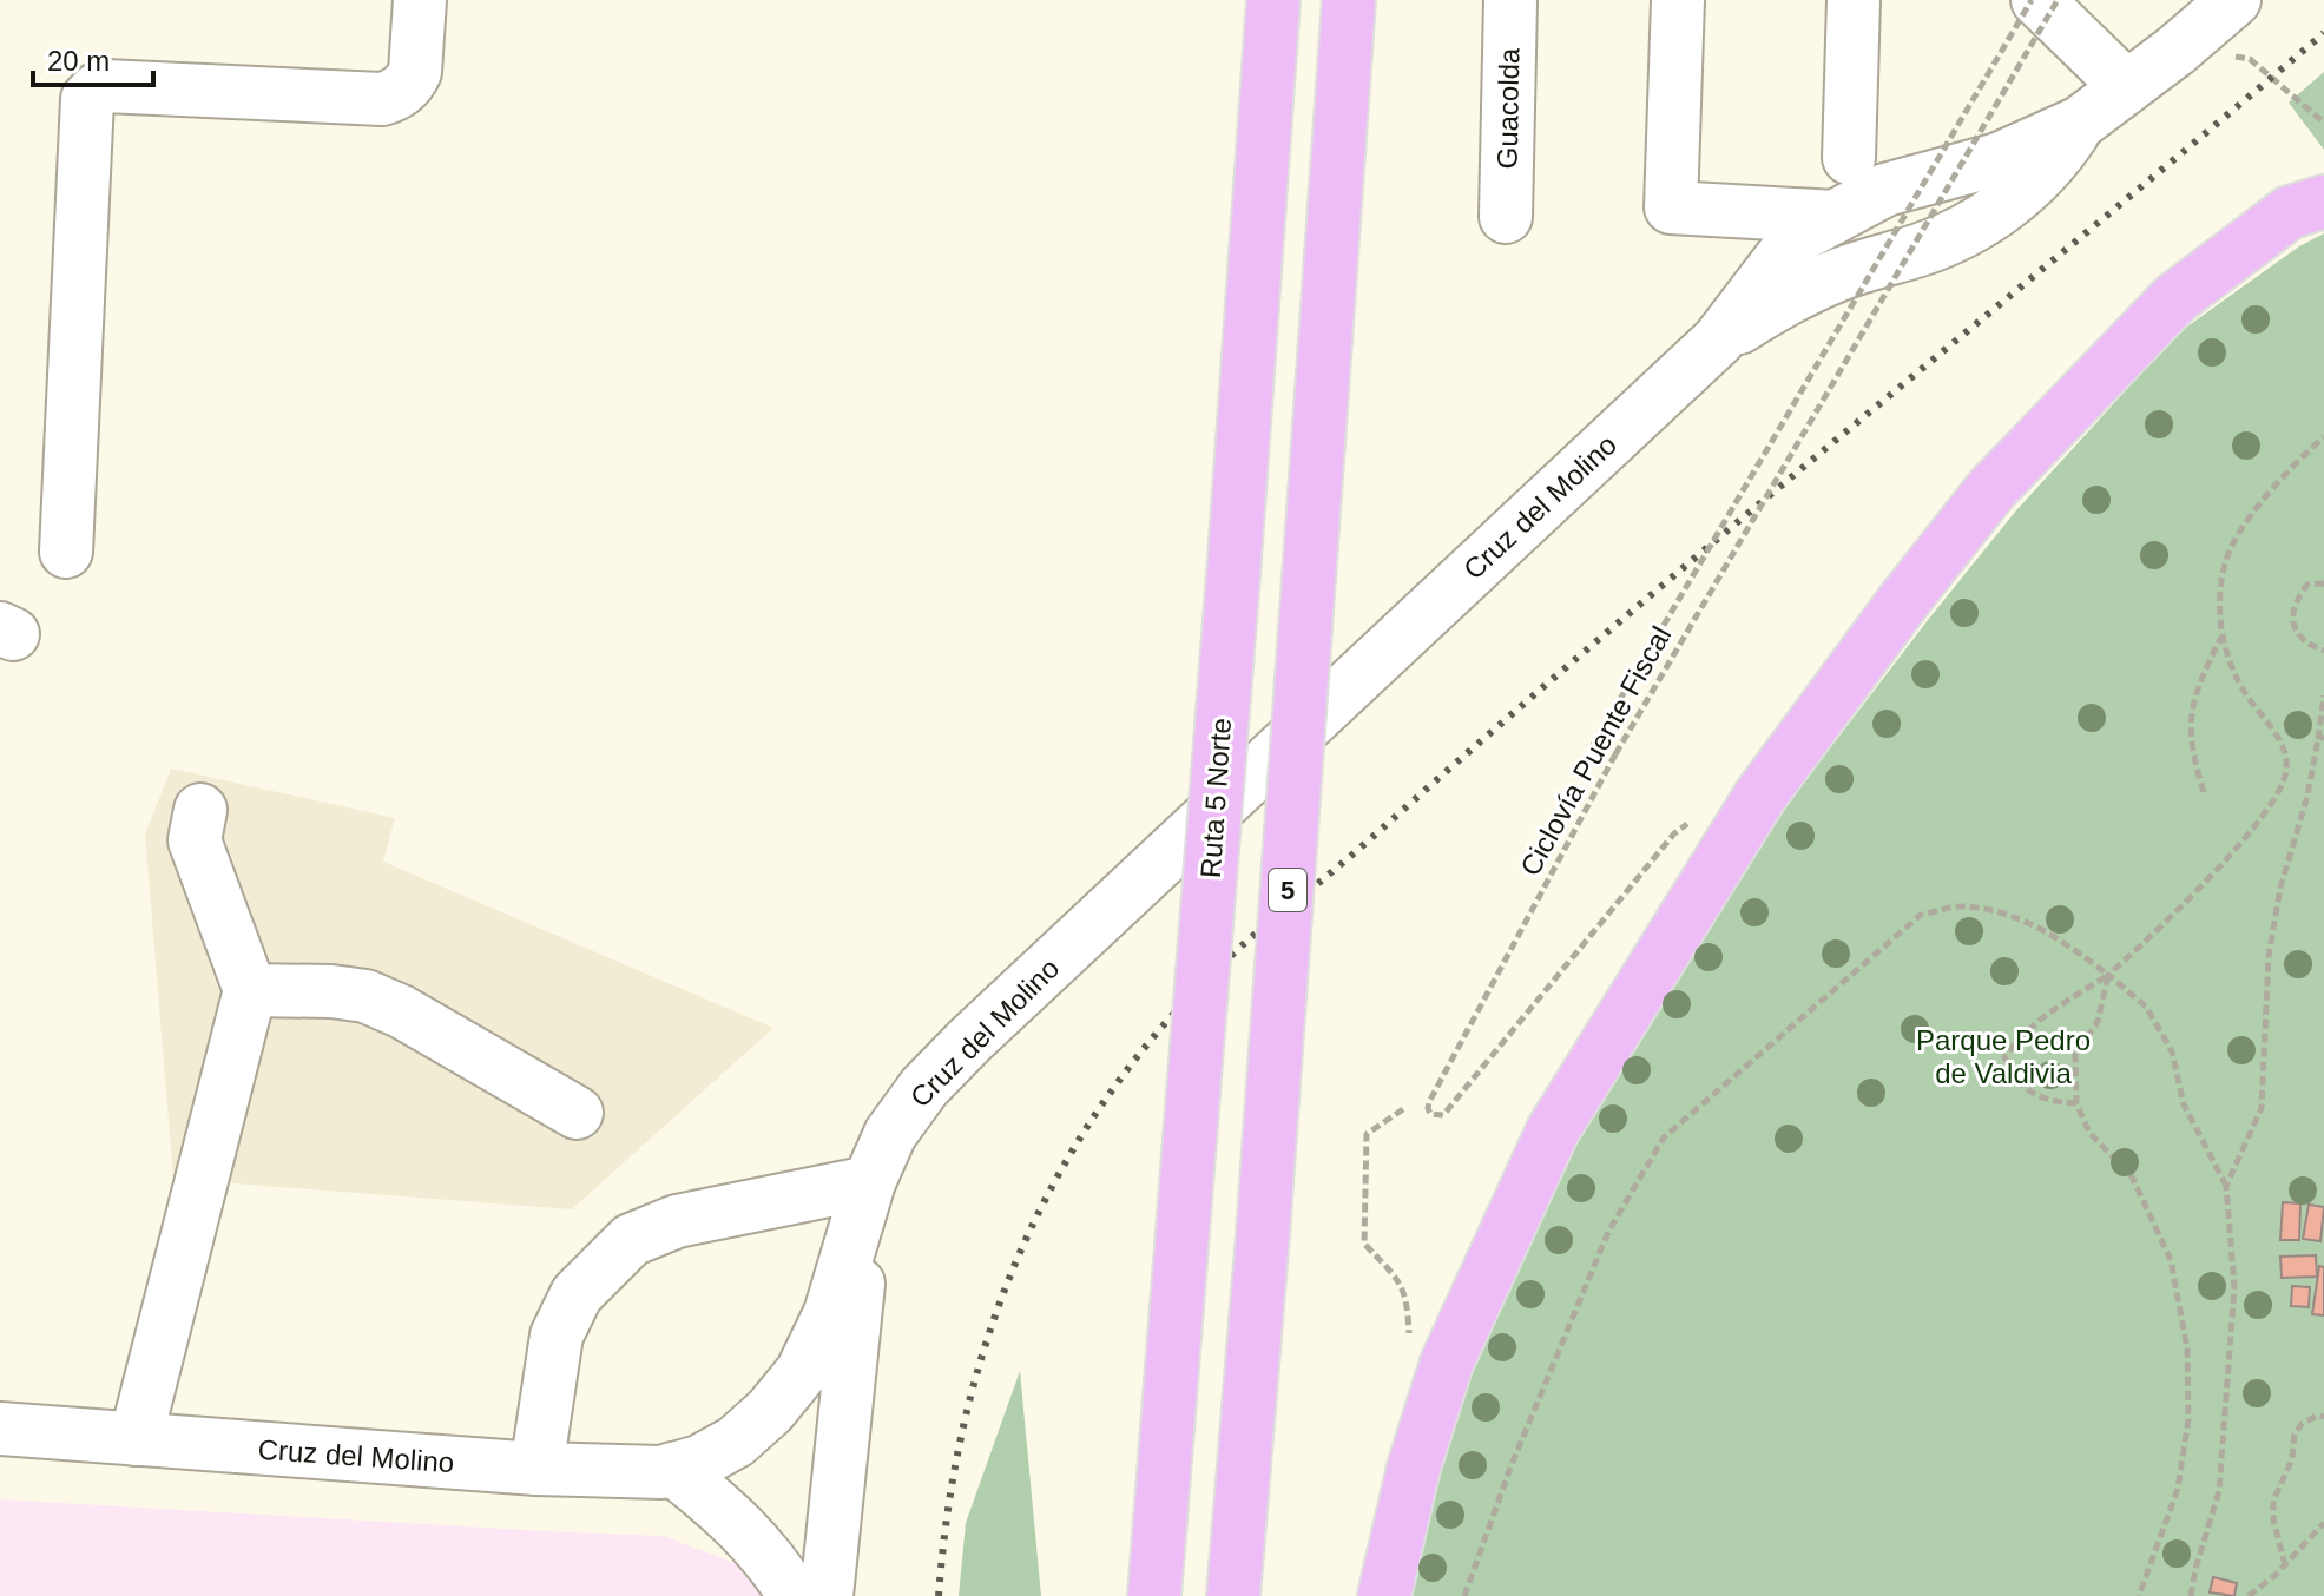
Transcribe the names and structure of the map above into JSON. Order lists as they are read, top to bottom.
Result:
{
  "streets": {
    "highway": ["Ruta 5 Norte", "5"],
    "street": ["Guacolda", "Cruz del Molino"],
    "path": ["Ciclovía Puente Fiscal"]
  },
  "parks": ["Parque Pedro de Valdivia"],
  "scale_bar": "20 m"
}
